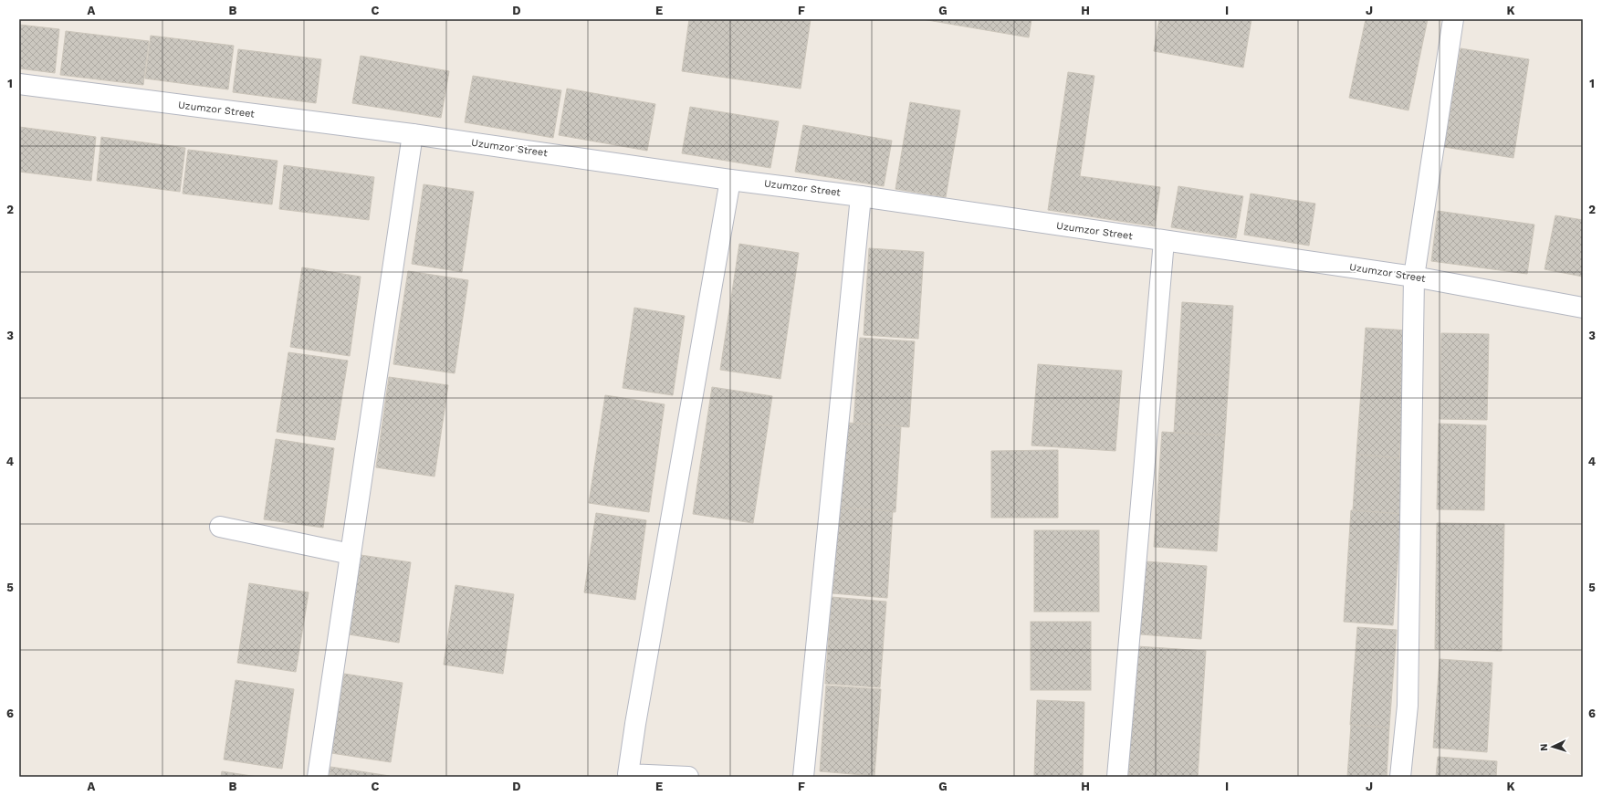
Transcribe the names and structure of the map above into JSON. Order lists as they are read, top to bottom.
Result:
{
  "streets": {
    "street": ["Uzumzor Street"]
  },
  "north": "left",
  "grid": {
    "columns": [
      "A",
      "B",
      "C",
      "D",
      "E",
      "F",
      "G",
      "H",
      "I",
      "J",
      "K"
    ],
    "rows": [
      "1",
      "2",
      "3",
      "4",
      "5",
      "6"
    ]
  }
}
